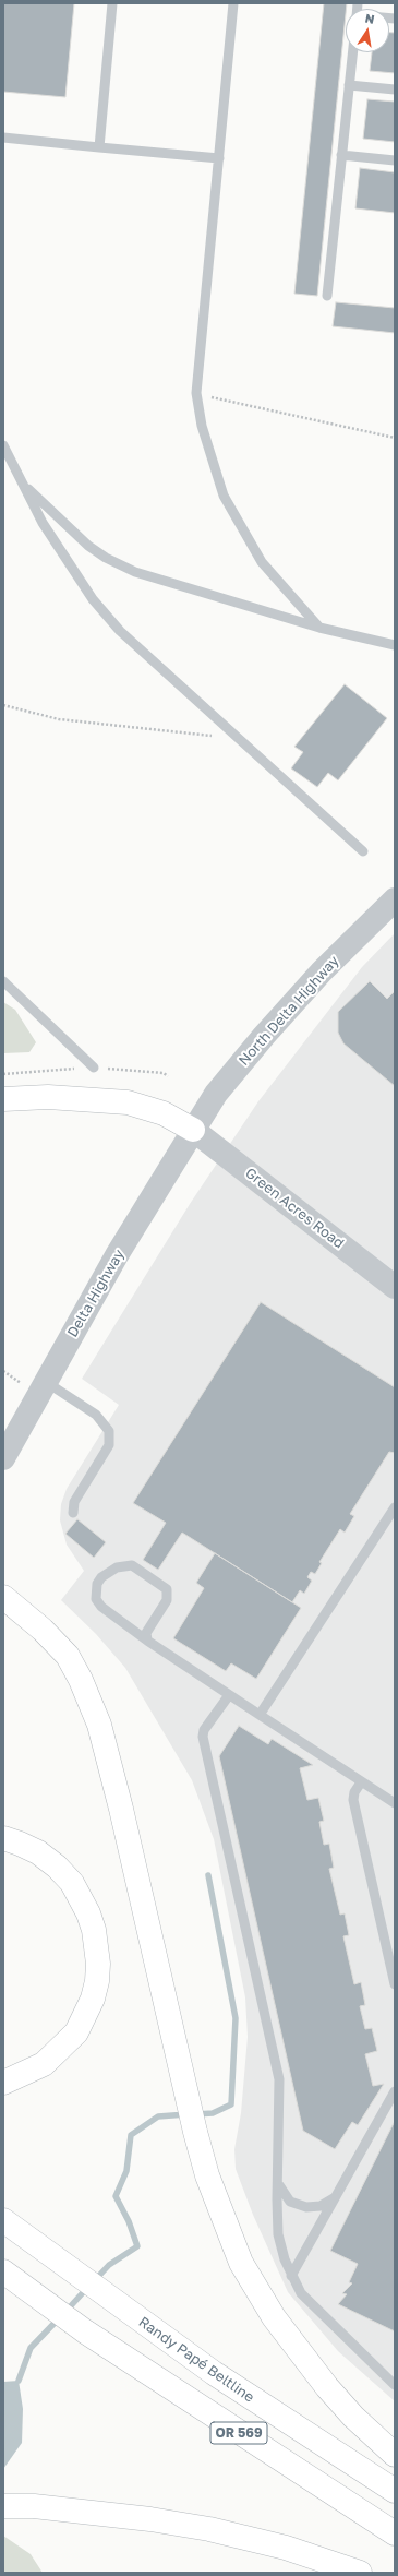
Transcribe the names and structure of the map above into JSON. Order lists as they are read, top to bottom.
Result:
{
  "streets": {
    "highway": ["Randy Papé Beltline", "OR 569"],
    "street": ["North Delta Highway", "Green Acres Road", "Delta Highway"]
  },
  "crossings": [
    ["North Delta Highway", "Green Acres Road"],
    ["North Delta Highway", "Delta Highway"],
    ["Green Acres Road", "Delta Highway"]
  ],
  "north": "top"
}
